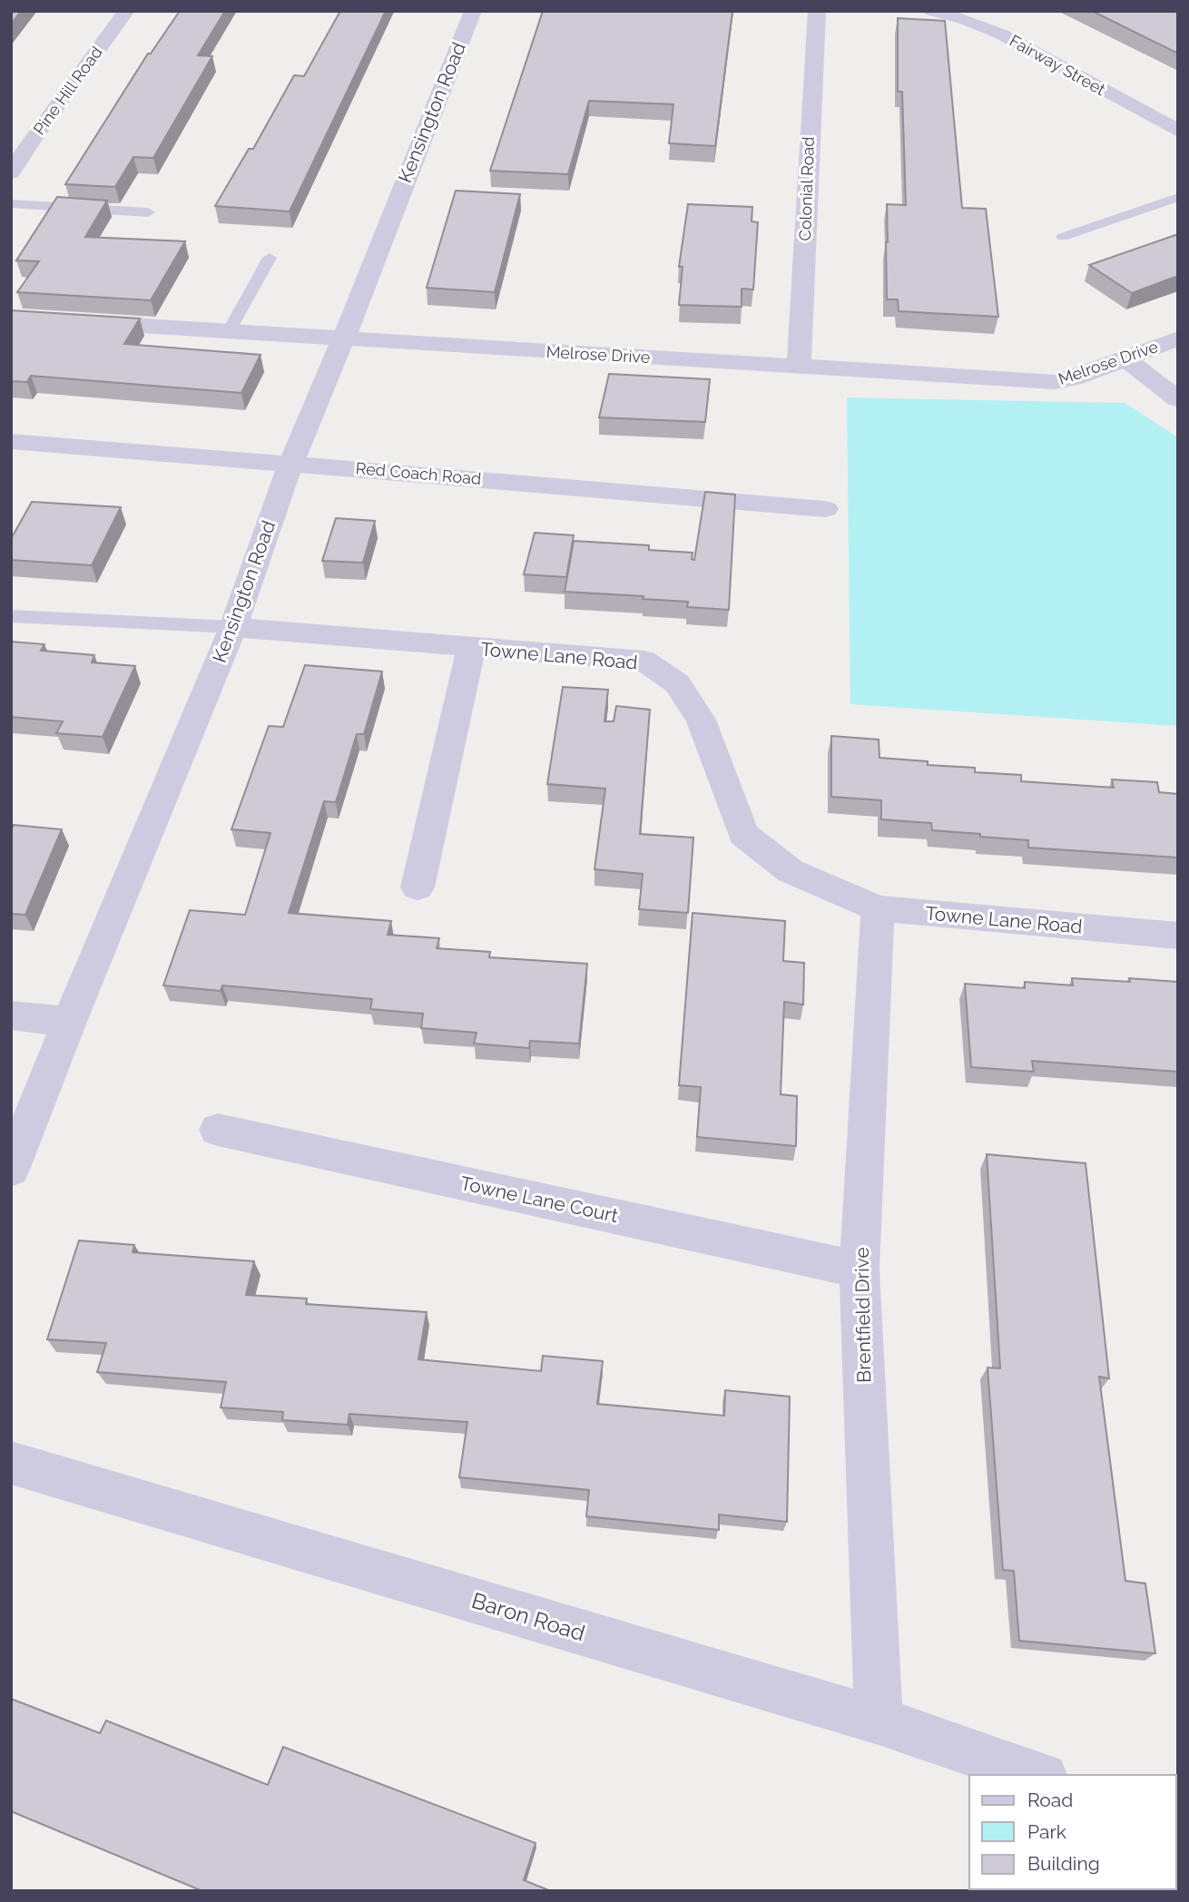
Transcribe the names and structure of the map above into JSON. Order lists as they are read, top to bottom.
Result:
{
  "streets": {
    "street": [
      "Fairway Street",
      "Pine Hill Road",
      "Kensington Road",
      "Colonial Road",
      "Melrose Drive",
      "Red Coach Road",
      "Towne Lane Road",
      "Towne Lane Court",
      "Brentfield Drive",
      "Baron Road"
    ]
  },
  "crossings": [
    ["Kensington Road", "Melrose Drive"],
    ["Kensington Road", "Red Coach Road"],
    ["Kensington Road", "Towne Lane Road"],
    ["Colonial Road", "Melrose Drive"],
    ["Towne Lane Road", "Brentfield Drive"],
    ["Towne Lane Court", "Brentfield Drive"],
    ["Brentfield Drive", "Baron Road"]
  ],
  "legend": ["Road", "Park", "Building"]
}
